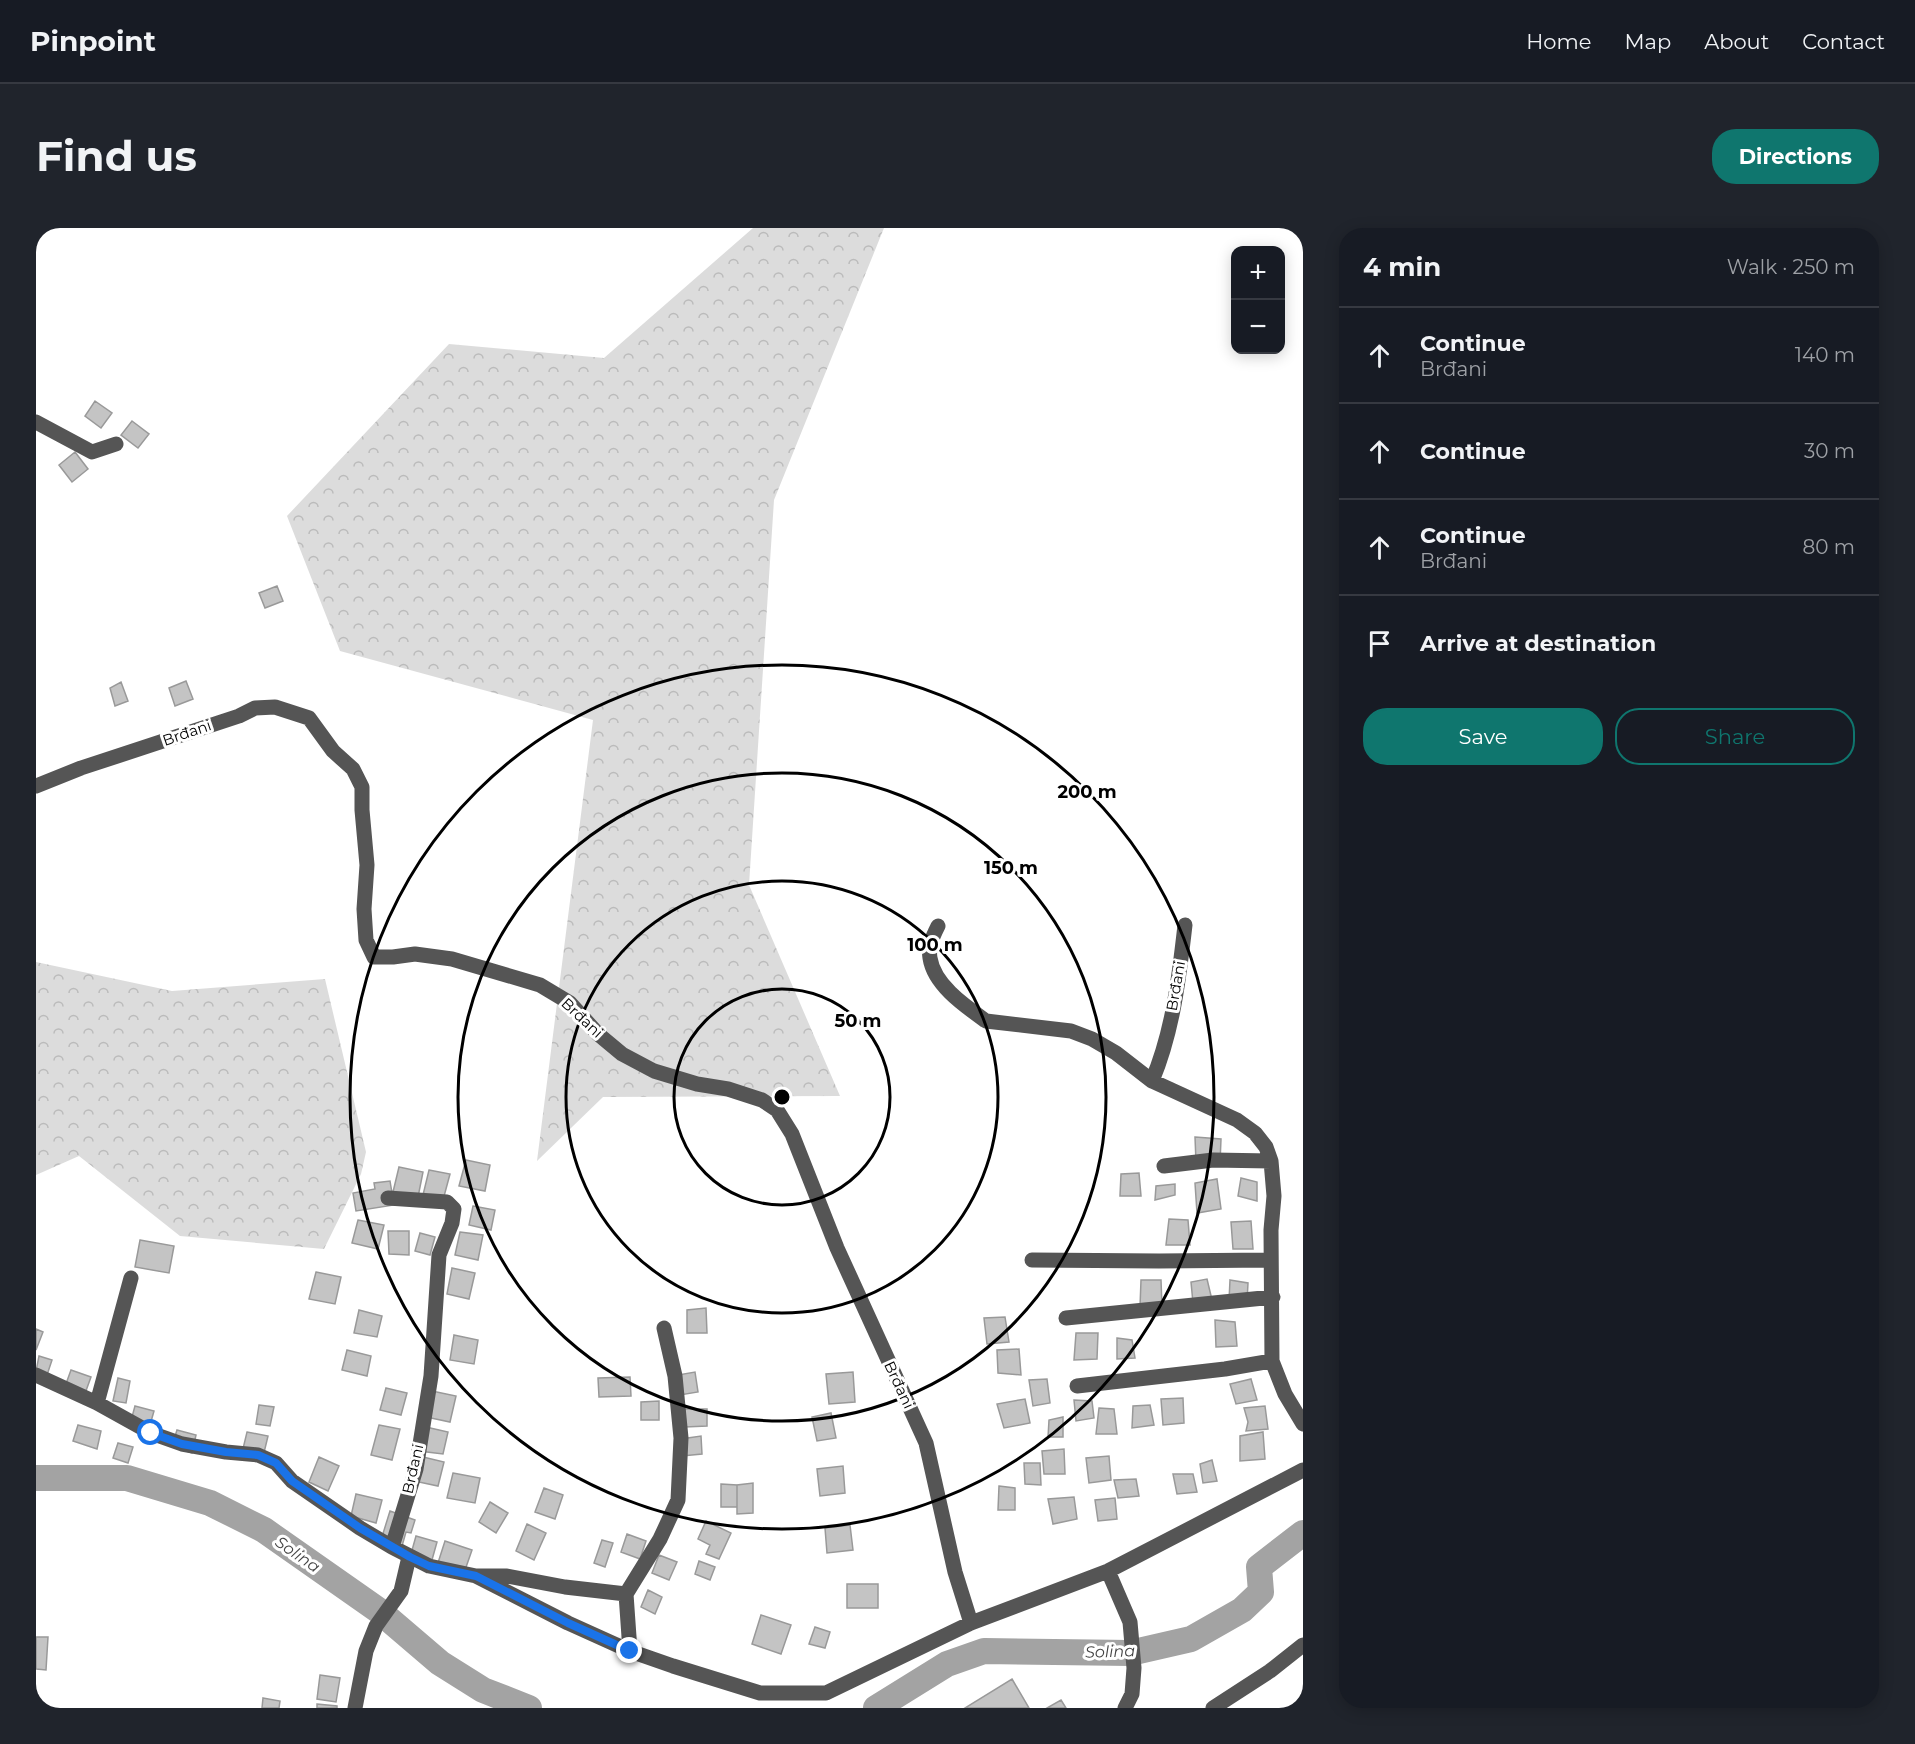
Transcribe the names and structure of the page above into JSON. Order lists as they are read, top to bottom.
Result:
{
  "streets": {
    "street": ["Brđani"]
  },
  "water": ["Solina"],
  "page": {
    "header": "Pinpoint",
    "nav": [
      "Home",
      "Map",
      "About",
      "Contact"
    ],
    "buttons": [
      "Directions",
      ["Save", "Share"]
    ],
    "title": "Find us",
    "heading": ["4 min", "Walk · 250 m"],
    "map_buttons": ["+", "−"],
    "list": [
      ["Continue", "Brđani", "140 m"],
      ["Continue", "30 m"],
      ["Continue", "Brđani", "80 m"],
      "Arrive at destination"
    ]
  },
  "rings": [
    "200 m",
    "150 m",
    "100 m",
    "50 m"
  ]
}
